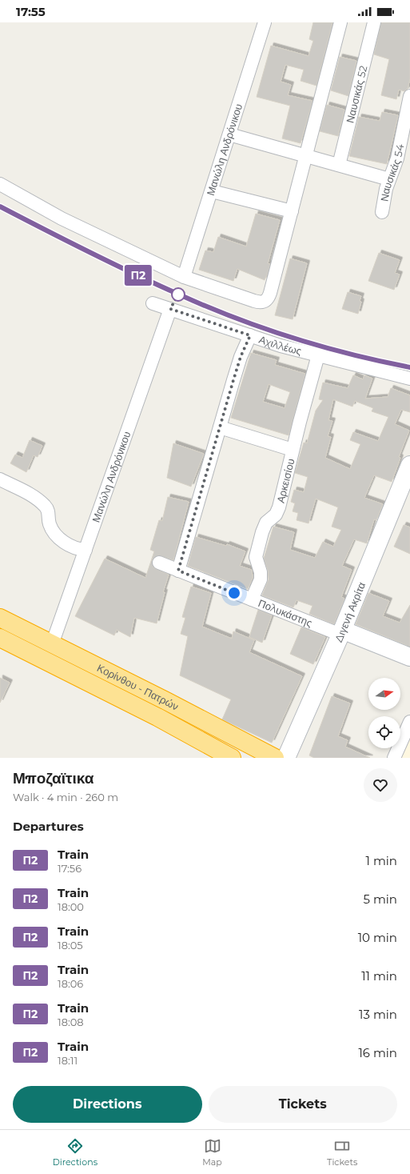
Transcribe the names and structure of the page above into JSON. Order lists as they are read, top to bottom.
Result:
{
  "streets": {
    "highway": ["Κορίνθου - Πατρών"],
    "street": [
      "Ναυσικάς 52",
      "Μανώλη Ανδρόνικου",
      "Ναυσικάς 54",
      "Αχιλλέως",
      "Αρκεισίου",
      "Διγενή Ακρίτα",
      "Πολυκάστης"
    ]
  },
  "crossings": [
    ["Μανώλη Ανδρόνικου", "Αχιλλέως"],
    ["Μανώλη Ανδρόνικου", "Κορίνθου - Πατρών"],
    ["Αχιλλέως", "Αρκεισίου"],
    ["Αρκεισίου", "Πολυκάστης"],
    ["Διγενή Ακρίτα", "Πολυκάστης"]
  ],
  "north": "right",
  "page": {
    "status": "17:55",
    "on_map": "Π2",
    "heading": [
      ["Μποζαϊτικα", "Walk · 4 min · 260 m"],
      "Departures"
    ],
    "list": [
      {
        "mark": "Π2",
        "name": "Train",
        "note": "17:56",
        "value": "1 min"
      },
      {
        "mark": "Π2",
        "name": "Train",
        "note": "18:00",
        "value": "5 min"
      },
      {
        "mark": "Π2",
        "name": "Train",
        "note": "18:05",
        "value": "10 min"
      },
      {
        "mark": "Π2",
        "name": "Train",
        "note": "18:06",
        "value": "11 min"
      },
      {
        "mark": "Π2",
        "name": "Train",
        "note": "18:08",
        "value": "13 min"
      },
      {
        "mark": "Π2",
        "name": "Train",
        "note": "18:11",
        "value": "16 min"
      }
    ],
    "buttons": ["Directions", "Tickets"],
    "tabs": ["Directions", "Map", "Tickets"]
  }
}
